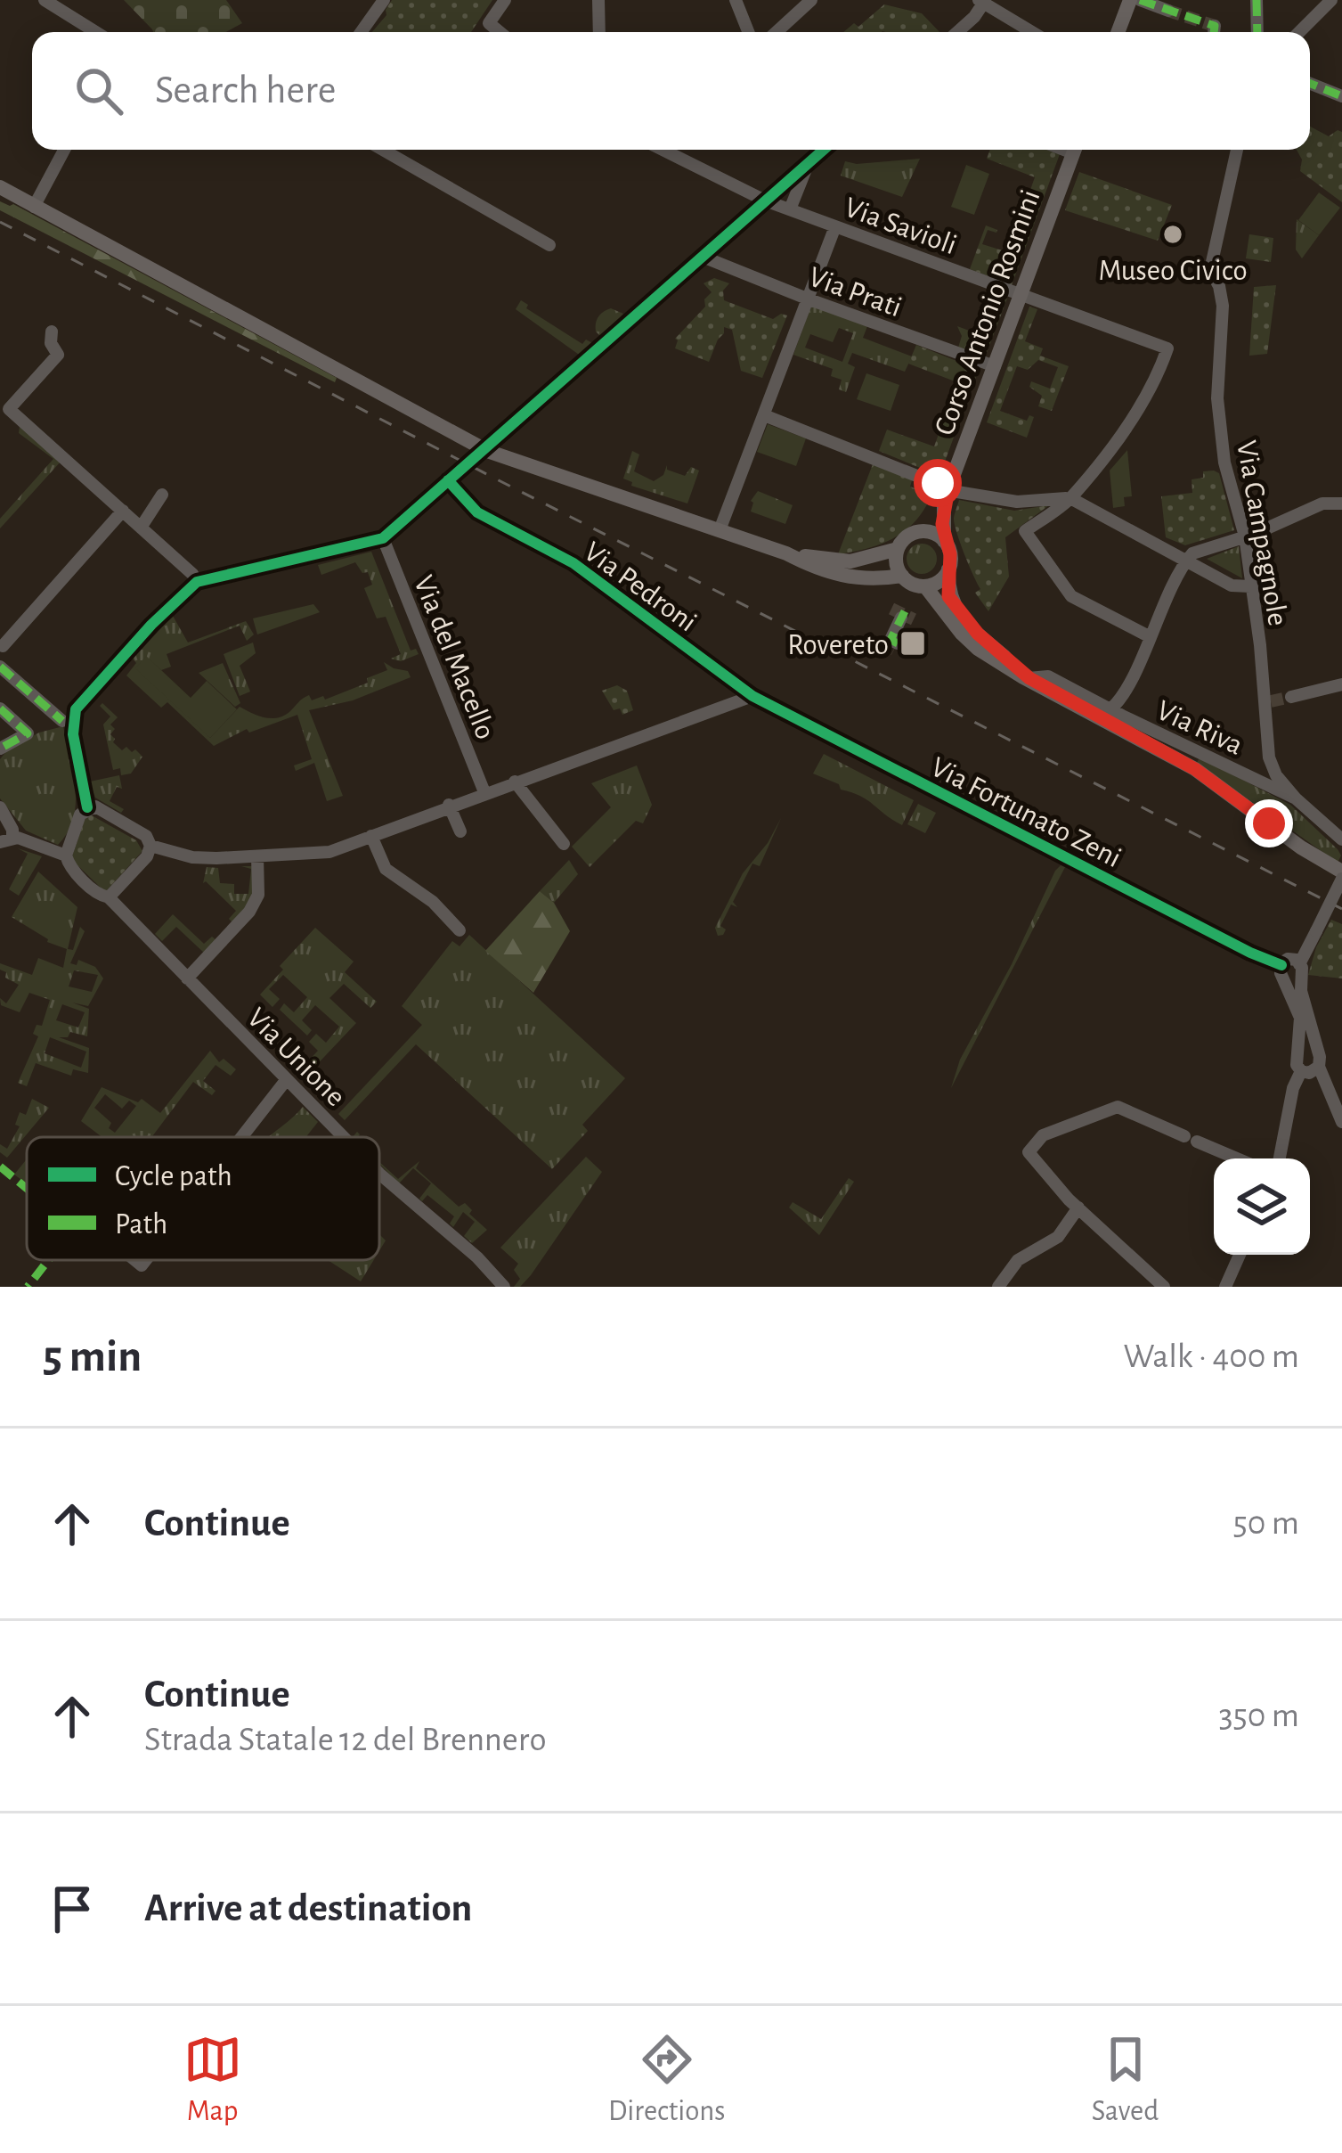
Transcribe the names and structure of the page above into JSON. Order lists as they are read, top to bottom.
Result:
{
  "streets": {
    "main road": ["Corso Antonio Rosmini"],
    "street": [
      "Via Savioli",
      "Via Prati",
      "Via Campagnole",
      "Via Pedroni",
      "Via del Macello",
      "Via Riva",
      "Via Fortunato Zeni",
      "Via Unione"
    ]
  },
  "crossings": [
    ["Via Savioli", "Corso Antonio Rosmini"],
    ["Via Prati", "Corso Antonio Rosmini"],
    ["Via Campagnole", "Via Riva"],
    ["Via Pedroni", "Via Fortunato Zeni"]
  ],
  "places": {
    "other": ["Museo Civico"],
    "transit": ["Rovereto"]
  },
  "legend": ["Cycle path", "Path"],
  "page": {
    "search": "Search here",
    "heading": ["5 min", "Walk · 400 m"],
    "list": [
      ["Continue", "50 m"],
      ["Continue", "Strada Statale 12 del Brennero", "350 m"],
      "Arrive at destination"
    ],
    "nav": ["Map", "Directions", "Saved"]
  }
}
